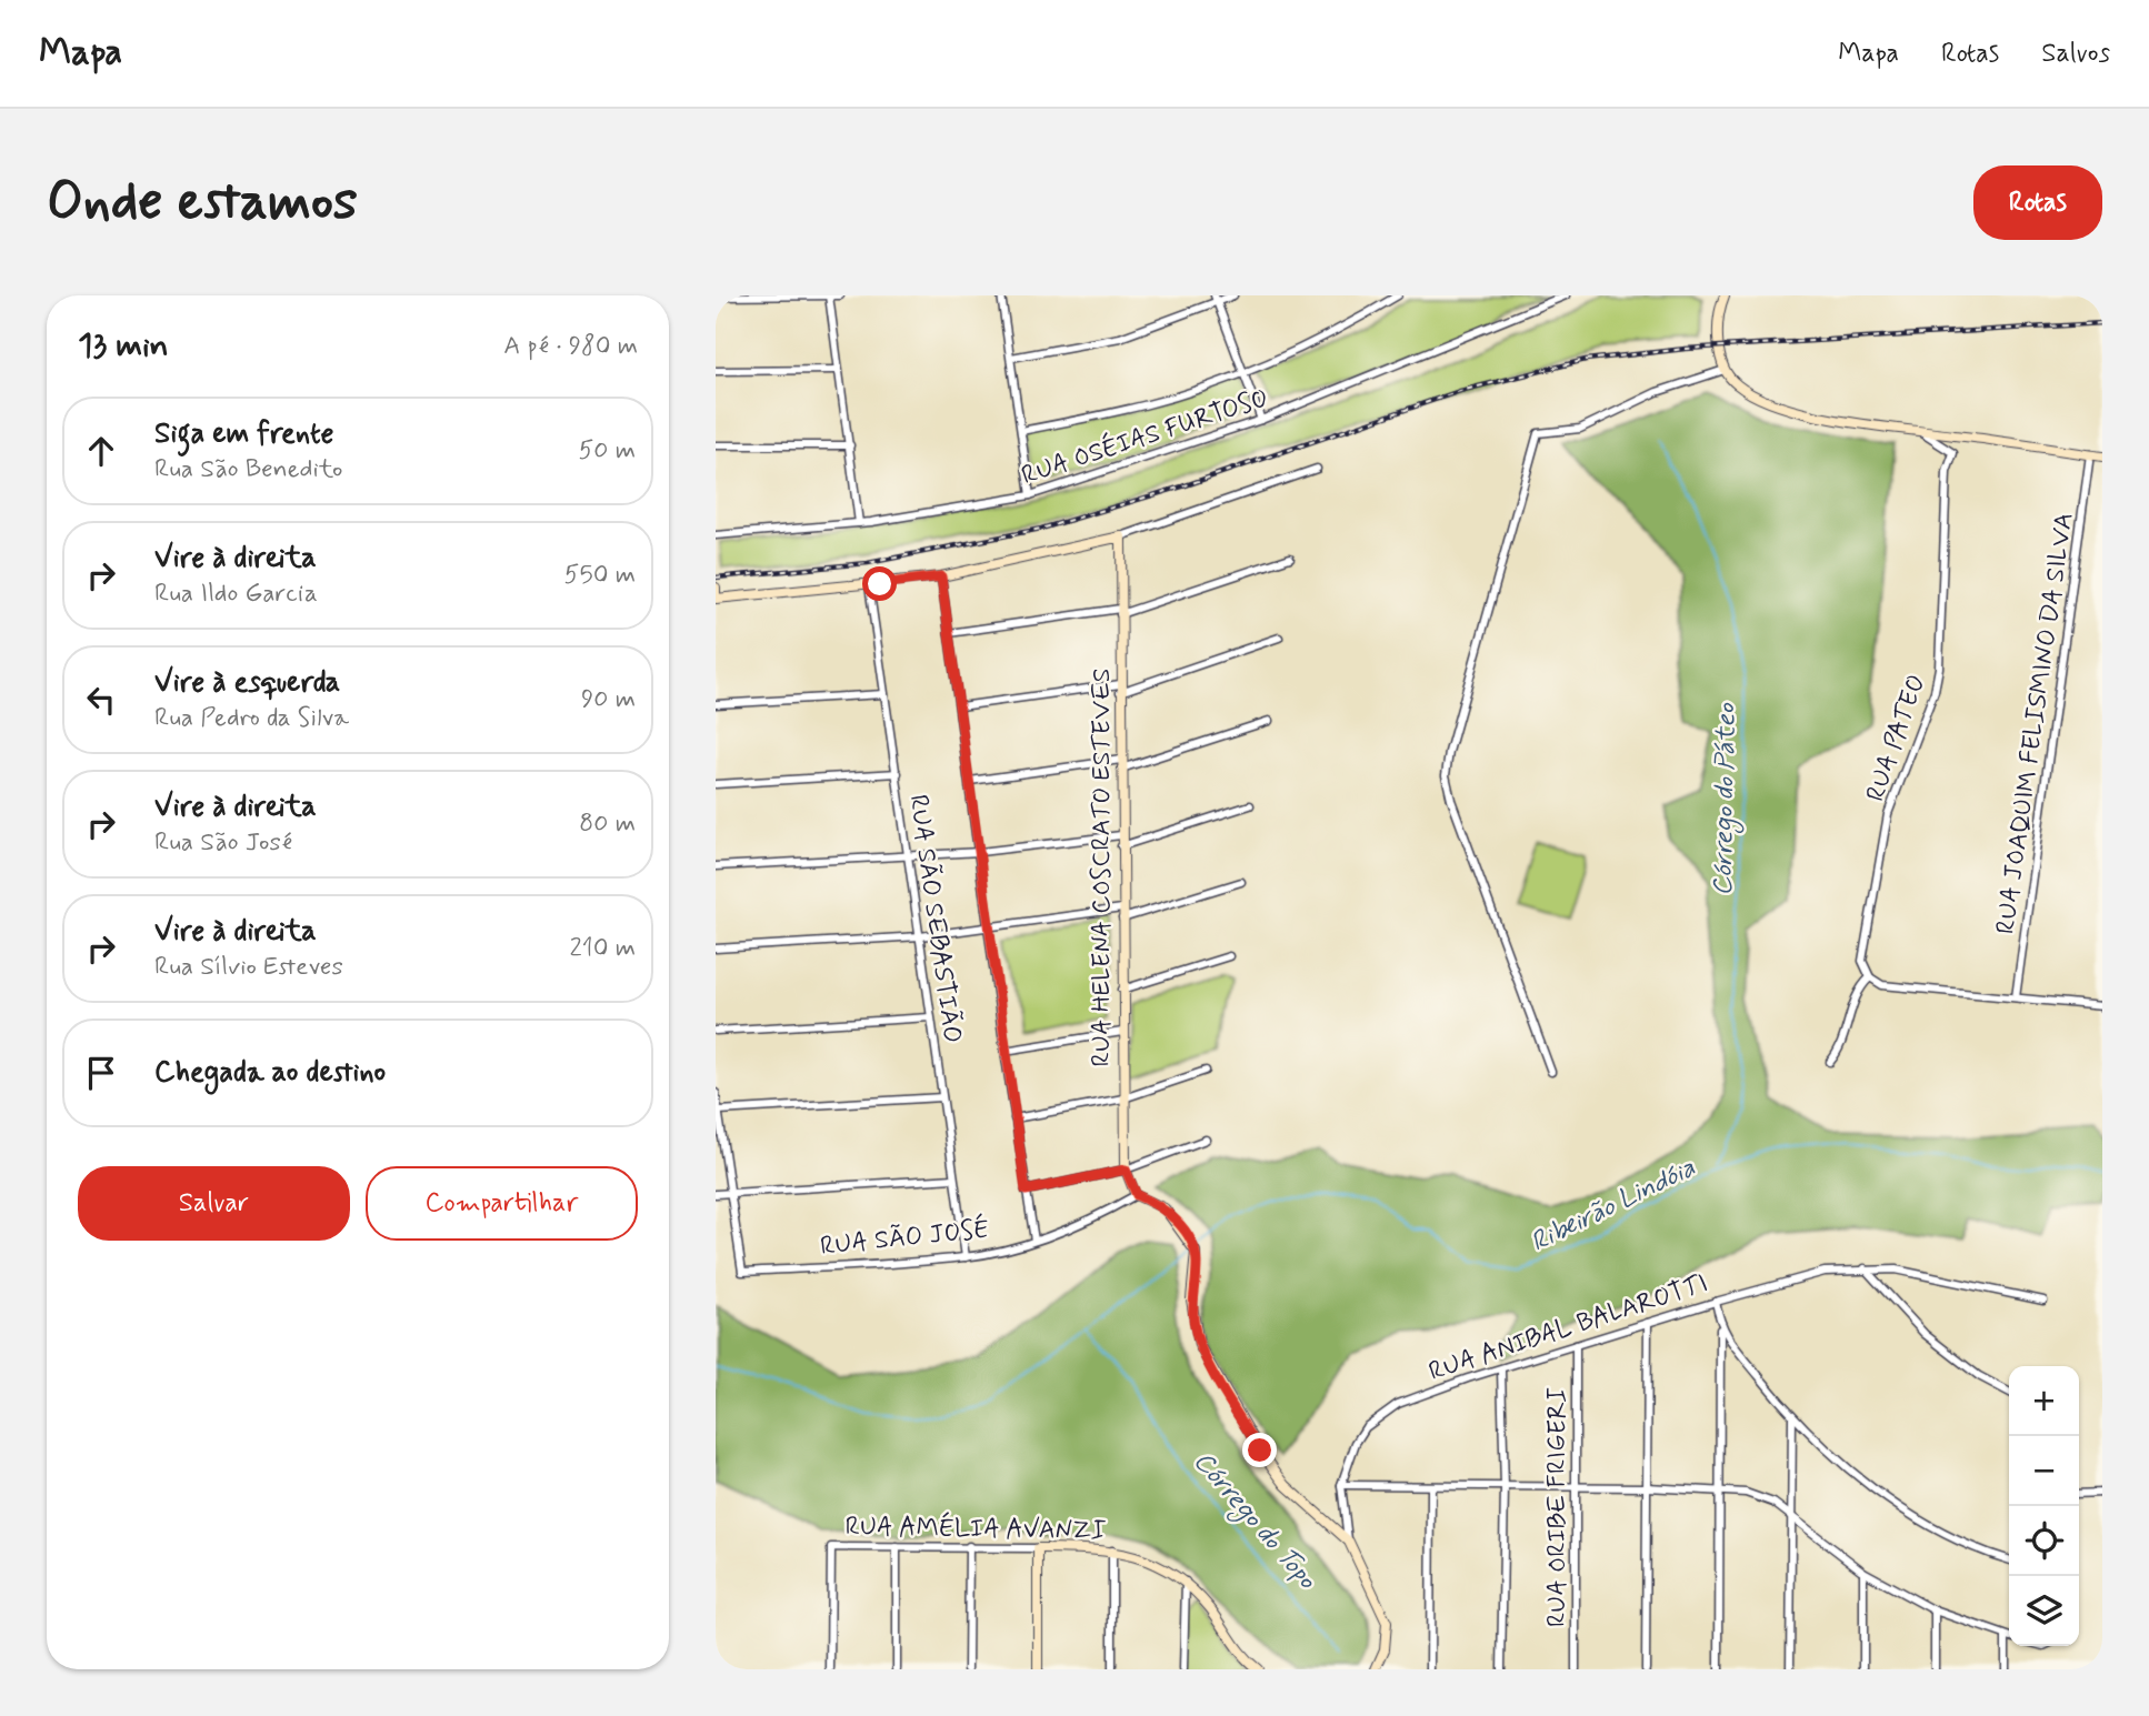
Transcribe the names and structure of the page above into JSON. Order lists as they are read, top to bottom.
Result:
{
  "streets": {
    "street": [
      "RUA OSÉIAS FURTOSO",
      "RUA JOAQUIM FELISMINO DA SILVA",
      "RUA PATEO",
      "RUA HELENA COSCRATO ESTEVES",
      "RUA SÃO SEBASTIÃO",
      "RUA SÃO JOSÉ",
      "RUA ANIBAL BALAROTTI",
      "RUA ORIBE FRIGERI",
      "RUA AMÉLIA AVANZI"
    ]
  },
  "crossings": [
    ["RUA HELENA COSCRATO ESTEVES", "RUA SÃO JOSÉ"],
    ["RUA SÃO SEBASTIÃO", "RUA SÃO JOSÉ"],
    ["RUA ANIBAL BALAROTTI", "RUA ORIBE FRIGERI"]
  ],
  "water": ["Córrego do Páteo", "Ribeirão Lindóia", "Córrego do Topo"],
  "page": {
    "header": "Mapa",
    "nav": ["Mapa", "Rotas", "Salvos"],
    "buttons": [
      "Rotas",
      ["Salvar", "Compartilhar"]
    ],
    "title": "Onde estamos",
    "heading": ["13 min", "A pé · 980 m"],
    "list": [
      ["Siga em frente", "Rua São Benedito", "50 m"],
      ["Vire à direita", "Rua Ildo Garcia", "550 m"],
      ["Vire à esquerda", "Rua Pedro da Silva", "90 m"],
      ["Vire à direita", "Rua São José", "80 m"],
      ["Vire à direita", "Rua Sílvio Esteves", "210 m"],
      "Chegada ao destino"
    ],
    "map_buttons": ["+", "−"]
  }
}
